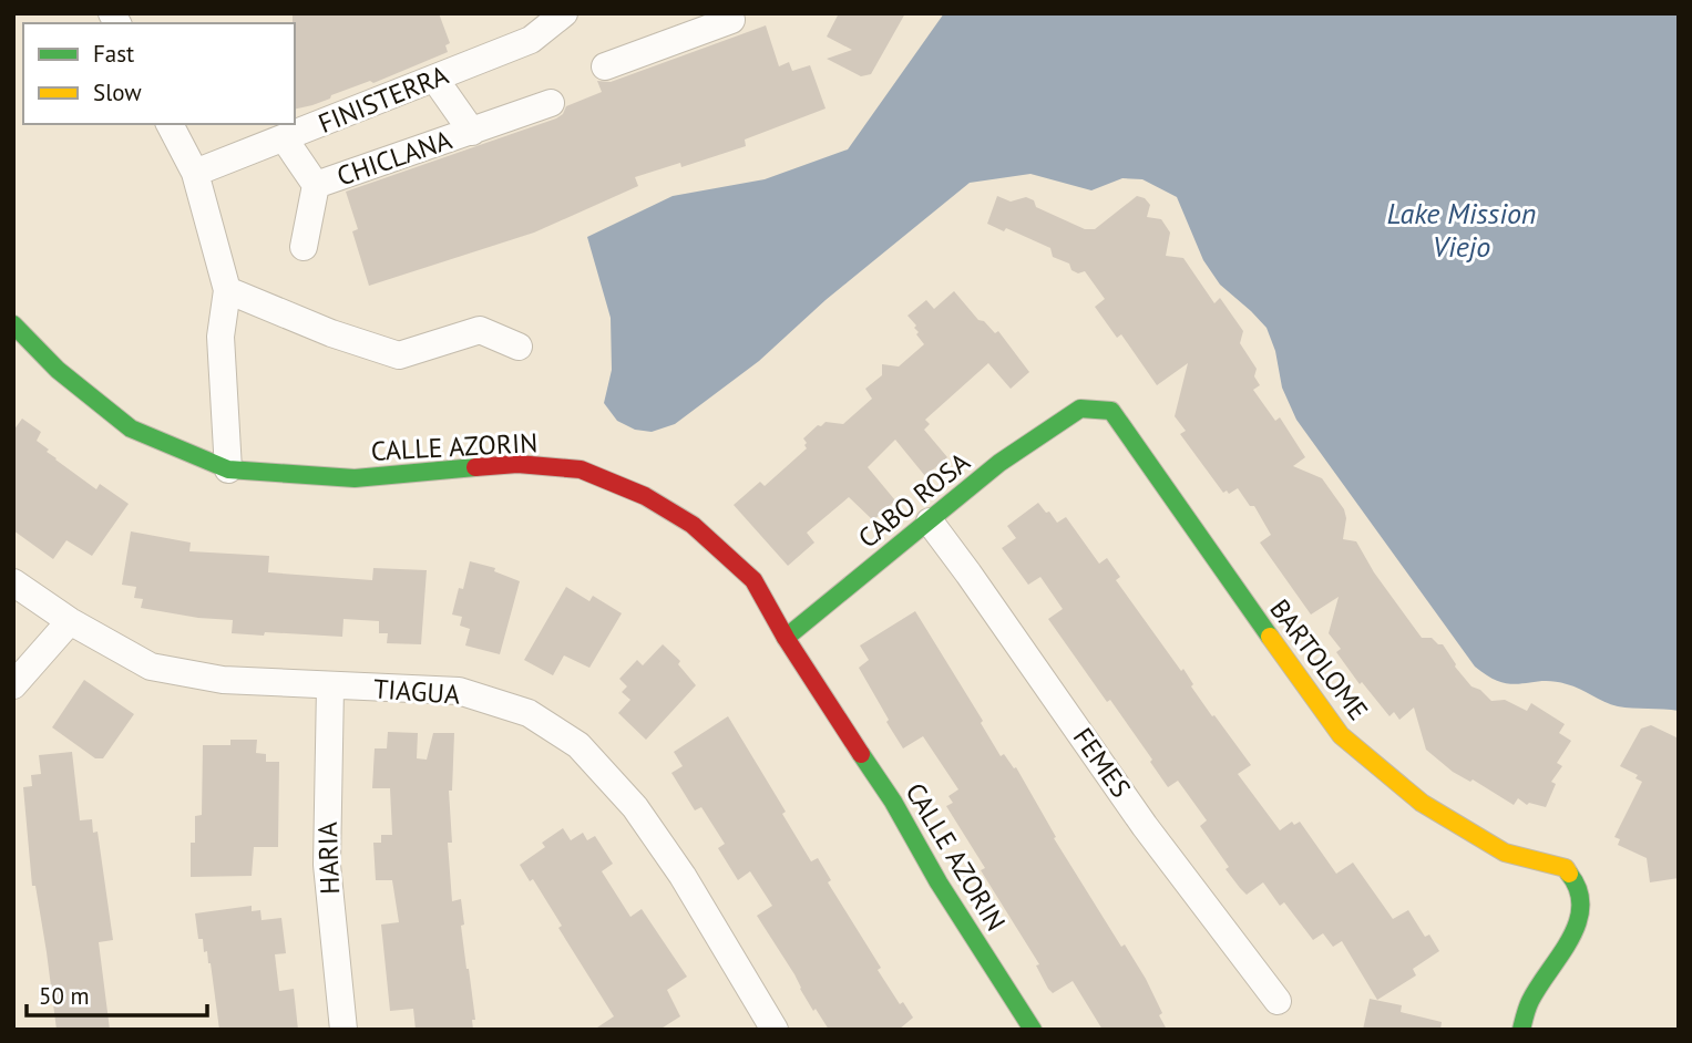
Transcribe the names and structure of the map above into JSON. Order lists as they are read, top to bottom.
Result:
{
  "streets": {
    "street": [
      "FINISTERRA",
      "CHICLANA",
      "CALLE AZORIN",
      "CABO ROSA",
      "BARTOLOME",
      "TIAGUA",
      "FEMES",
      "HARIA"
    ]
  },
  "crossings": [
    ["FINISTERRA", "CHICLANA"],
    ["CALLE AZORIN", "CABO ROSA"],
    ["CABO ROSA", "BARTOLOME"],
    ["CABO ROSA", "FEMES"],
    ["TIAGUA", "HARIA"]
  ],
  "water": ["Lake Mission Viejo"],
  "legend": ["Fast", "Slow"],
  "scale_bar": "50 m"
}
